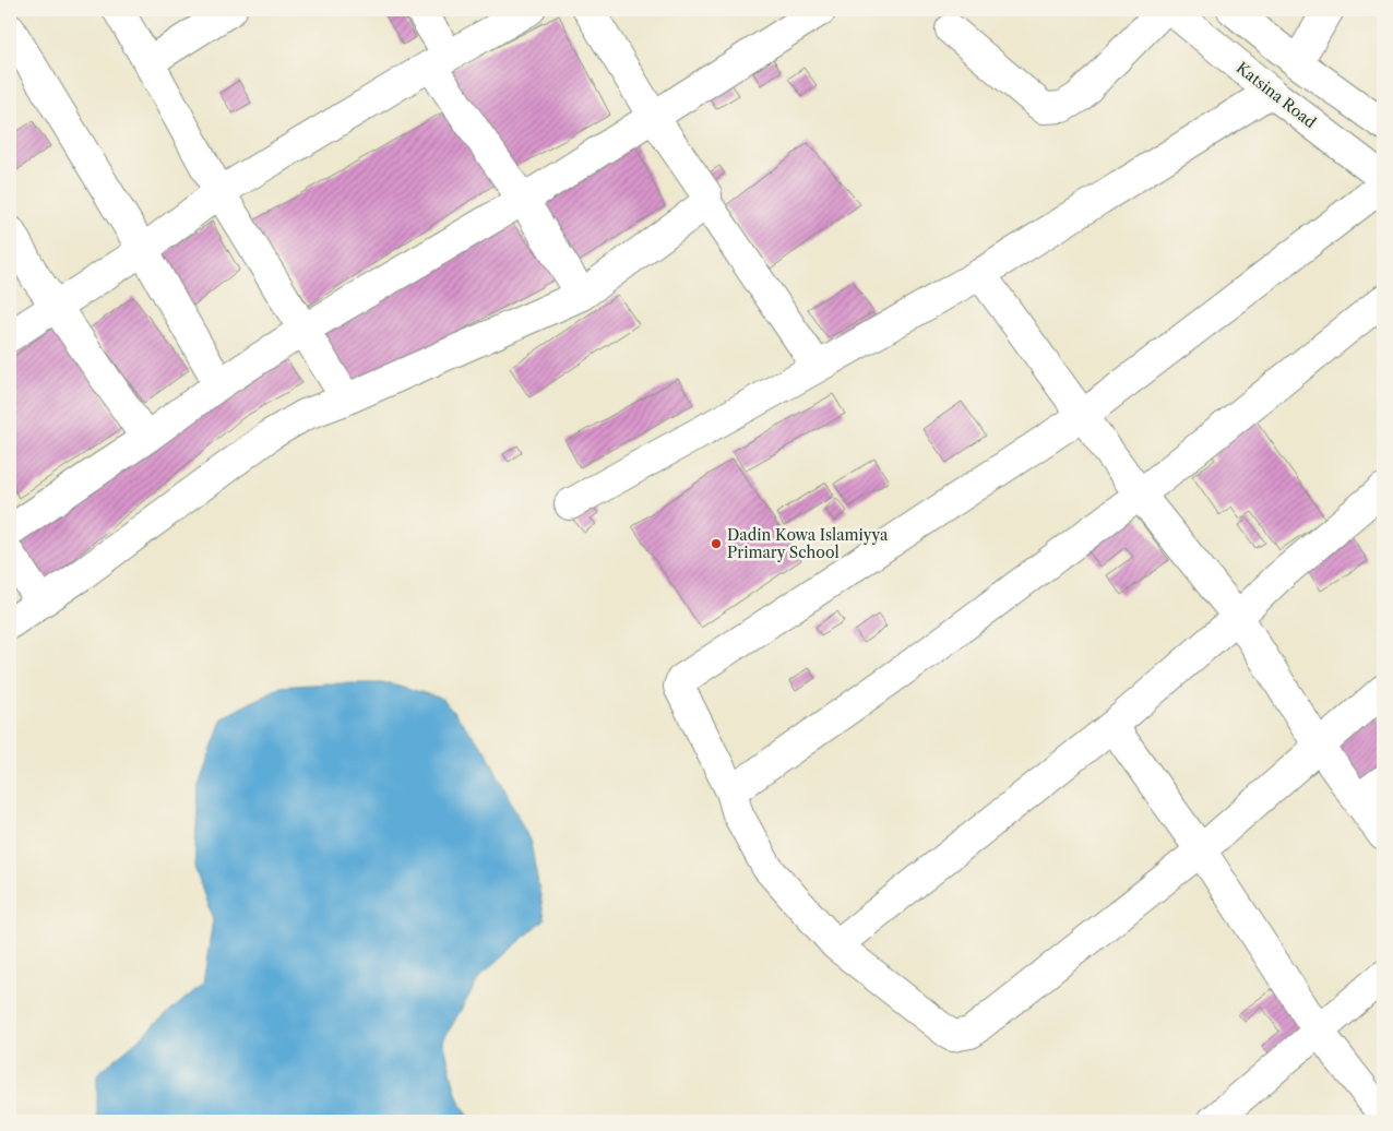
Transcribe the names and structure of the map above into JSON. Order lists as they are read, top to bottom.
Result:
{
  "streets": {
    "main road": ["Katsina Road"]
  },
  "places": ["Dadin Kowa Islamiyya Primary School"]
}
